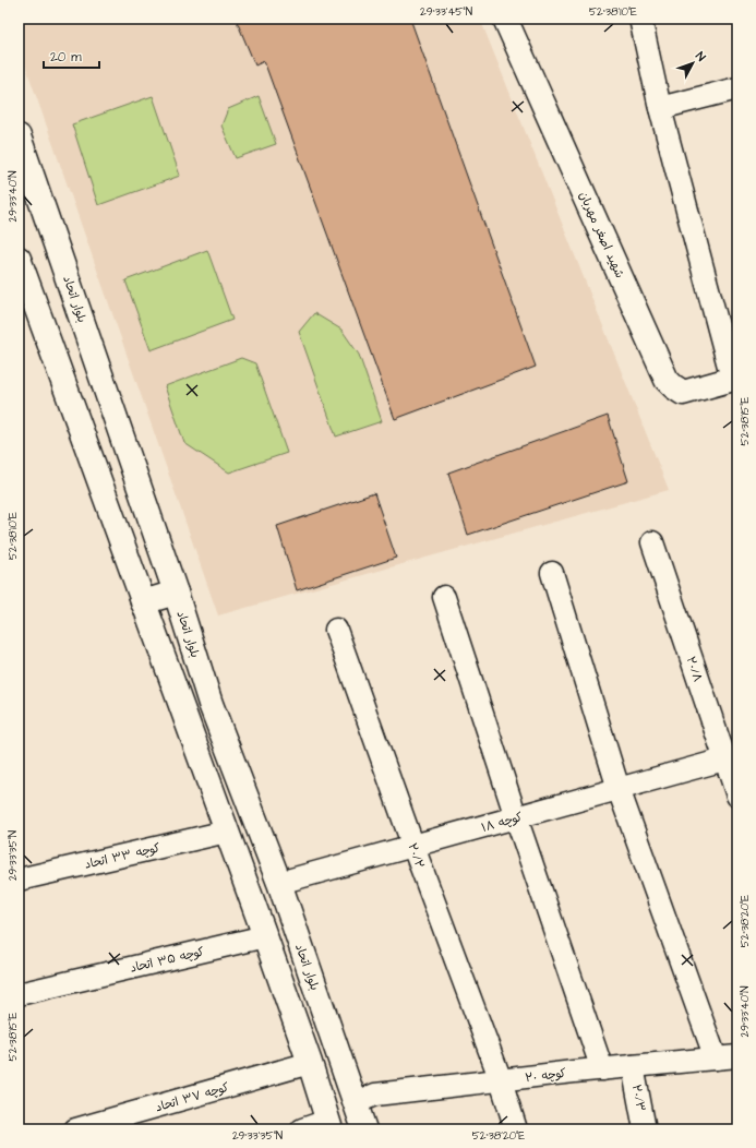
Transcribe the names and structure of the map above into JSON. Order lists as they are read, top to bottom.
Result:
{
  "streets": {
    "main road": ["شهید اصغر مهربان", "بلوار اتحاد"],
    "street": [
      "۲۰/۸",
      "کوچه ۱۸",
      "کوچه ۳۳ اتحاد",
      "۲۰/۲",
      "کوچه ۳۵ اتحاد",
      "کوچه ۲۰",
      "کوچه ۳۷ اتحاد",
      "۲۰/۳"
    ]
  },
  "crossings": [
    ["بلوار اتحاد", "کوچه ۱۸"],
    ["بلوار اتحاد", "کوچه ۲۰"],
    ["۲۰/۸", "کوچه ۱۸"],
    ["کوچه ۱۸", "۲۰/۲"],
    ["۲۰/۲", "کوچه ۲۰"],
    ["کوچه ۲۰", "۲۰/۳"]
  ],
  "scale_bar": "20 m",
  "north": "top right",
  "coordinates": [
    "29°33'45\"N",
    "52°38'10\"E",
    "29°33'40\"N",
    "52°38'15\"E",
    "29°33'35\"N",
    "52°38'20\"E"
  ]
}
